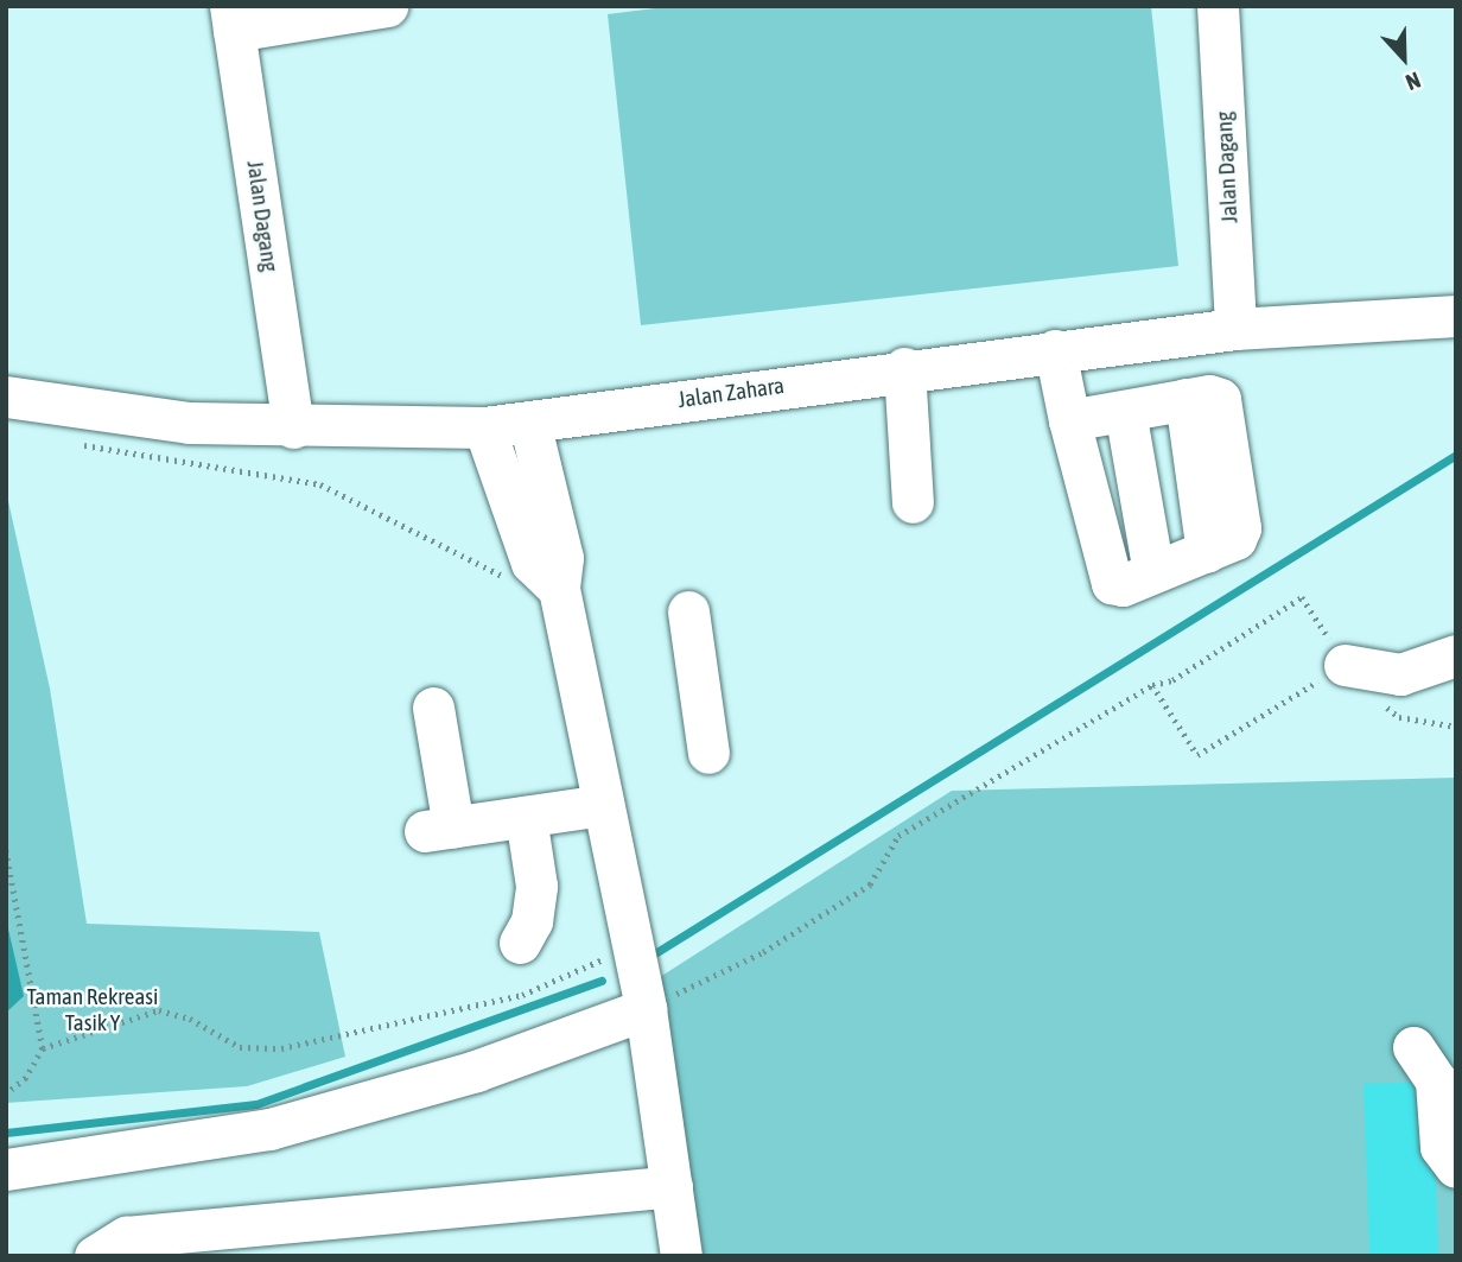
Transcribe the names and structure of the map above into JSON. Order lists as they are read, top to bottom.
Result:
{
  "streets": {
    "street": ["Jalan Dagang", "Jalan Zahara"]
  },
  "crossings": [
    ["Jalan Dagang", "Jalan Zahara"]
  ],
  "parks": ["Taman Rekreasi Tasik Y"],
  "north": "bottom"
}
